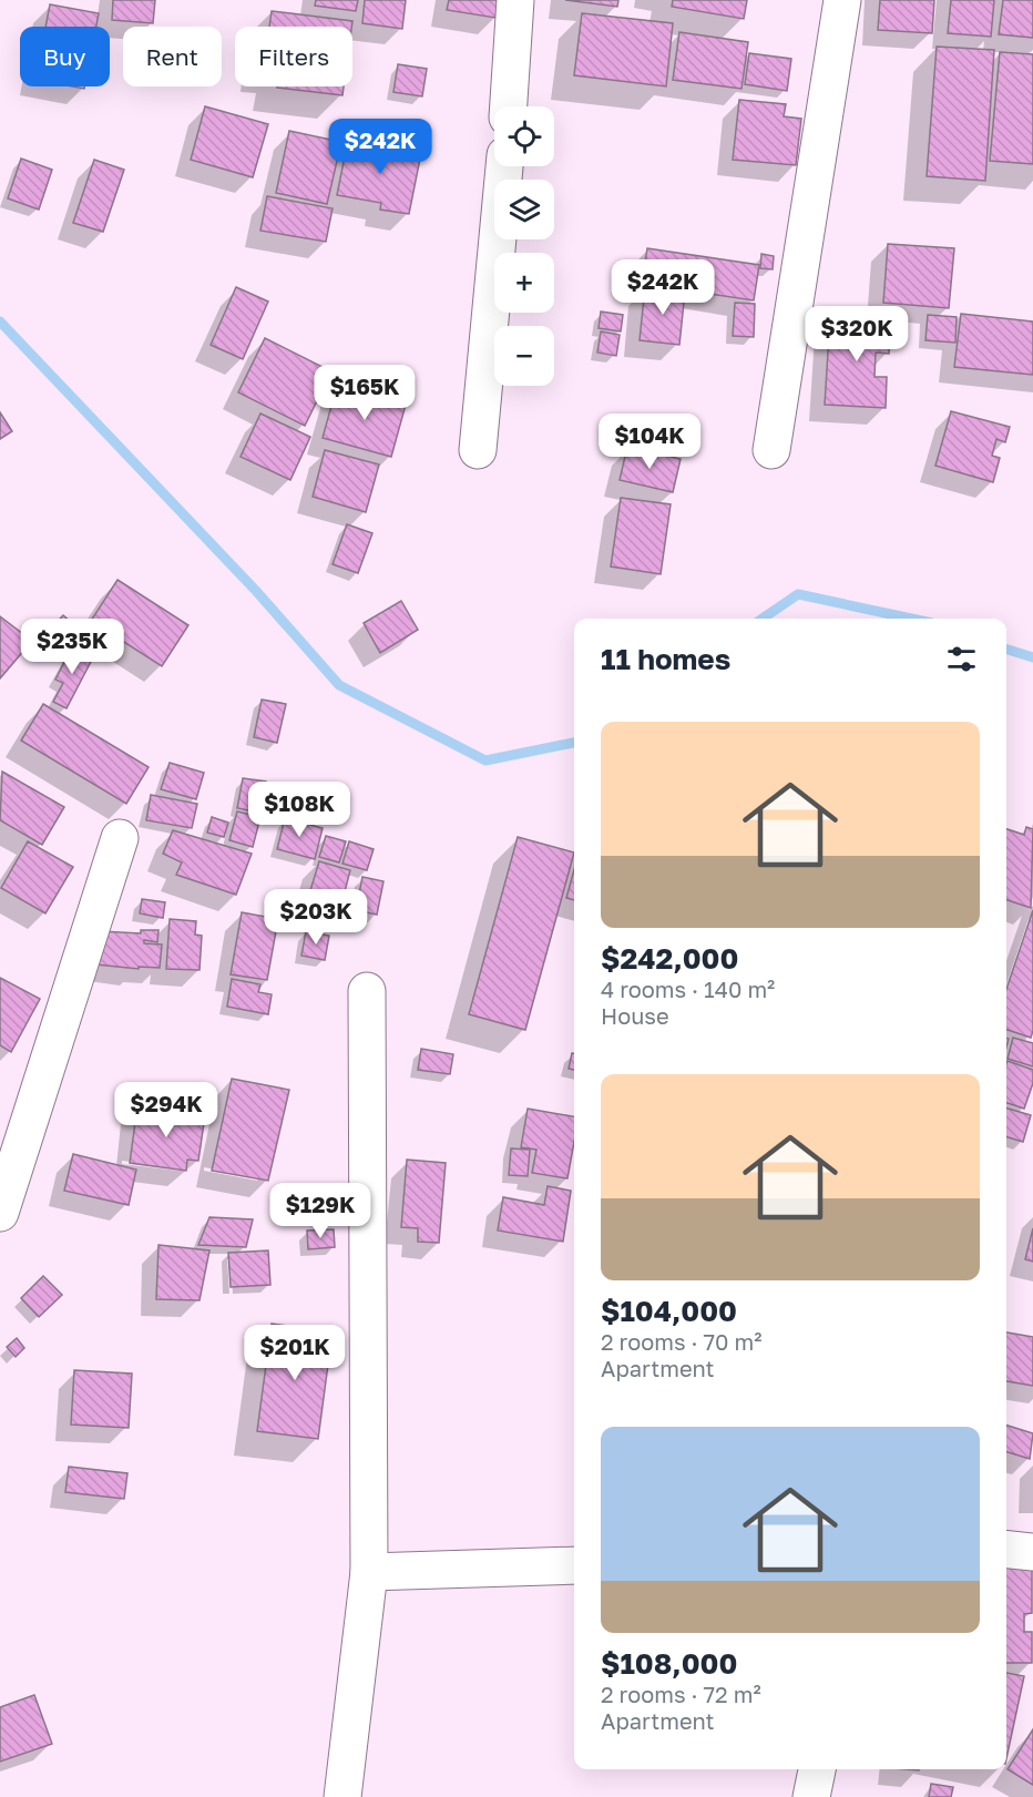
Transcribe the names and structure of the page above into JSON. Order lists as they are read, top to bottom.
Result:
{
  "page": {
    "chip": ["Buy", "Rent", "Filters"],
    "map_buttons": ["+", "−"],
    "price": [
      "$242K",
      "$242K",
      "$320K",
      "$165K",
      "$104K",
      "$235K",
      "$108K",
      "$203K",
      "$294K",
      "$129K",
      "$201K"
    ],
    "heading": "11 homes",
    "list": [
      {
        "name": "$242,000",
        "note": "4 rooms · 140 m² · House"
      },
      {
        "name": "$104,000",
        "note": "2 rooms · 70 m² · Apartment"
      },
      {
        "name": "$108,000",
        "note": "2 rooms · 72 m² · Apartment"
      }
    ]
  }
}
